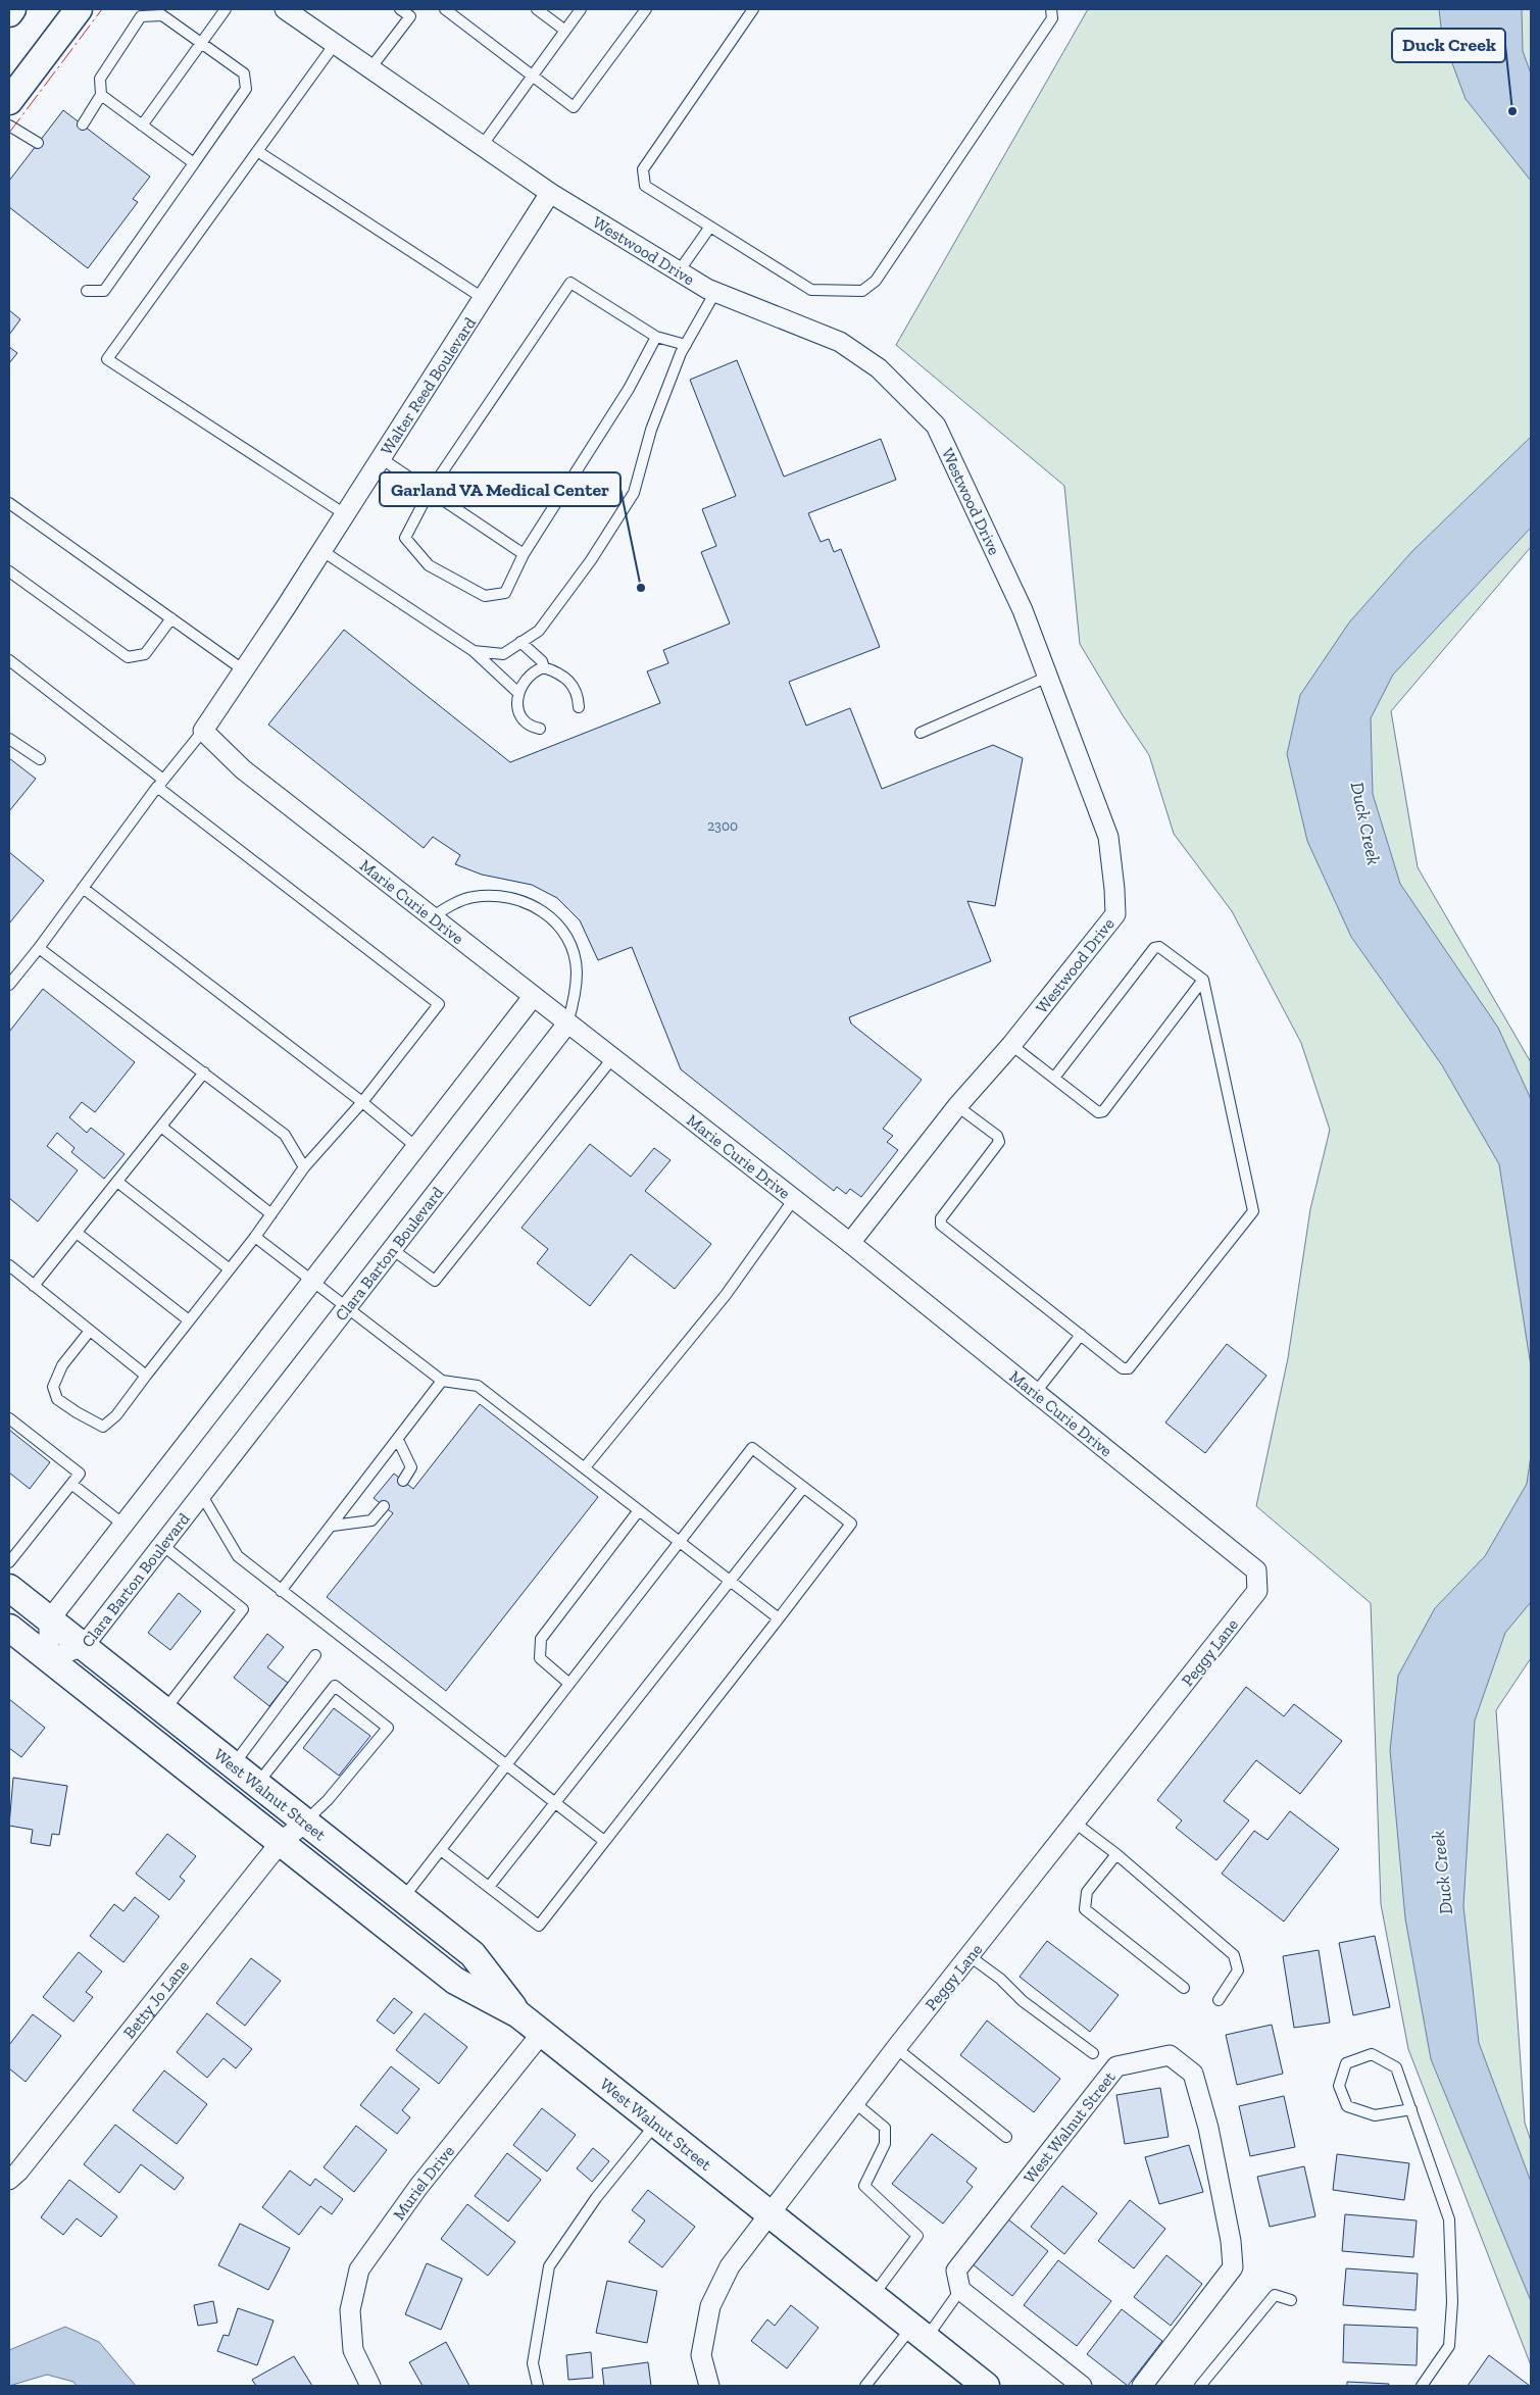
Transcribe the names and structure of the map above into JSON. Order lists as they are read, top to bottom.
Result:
{
  "streets": {
    "main road": ["West Walnut Street"],
    "street": [
      "Westwood Drive",
      "Walter Reed Boulevard",
      "Marie Curie Drive",
      "Clara Barton Boulevard",
      "Peggy Lane",
      "Betty Jo Lane",
      "Muriel Drive"
    ]
  },
  "crossings": [
    ["Westwood Drive", "Walter Reed Boulevard"],
    ["Westwood Drive", "Marie Curie Drive"],
    ["Walter Reed Boulevard", "Marie Curie Drive"],
    ["Marie Curie Drive", "Clara Barton Boulevard"],
    ["Marie Curie Drive", "Peggy Lane"],
    ["Clara Barton Boulevard", "West Walnut Street"],
    ["Peggy Lane", "West Walnut Street"],
    ["West Walnut Street", "Betty Jo Lane"],
    ["West Walnut Street", "Muriel Drive"]
  ],
  "water": ["Duck Creek"],
  "places": ["Duck Creek", "Garland VA Medical Center"],
  "house_numbers": ["2300"]
}
